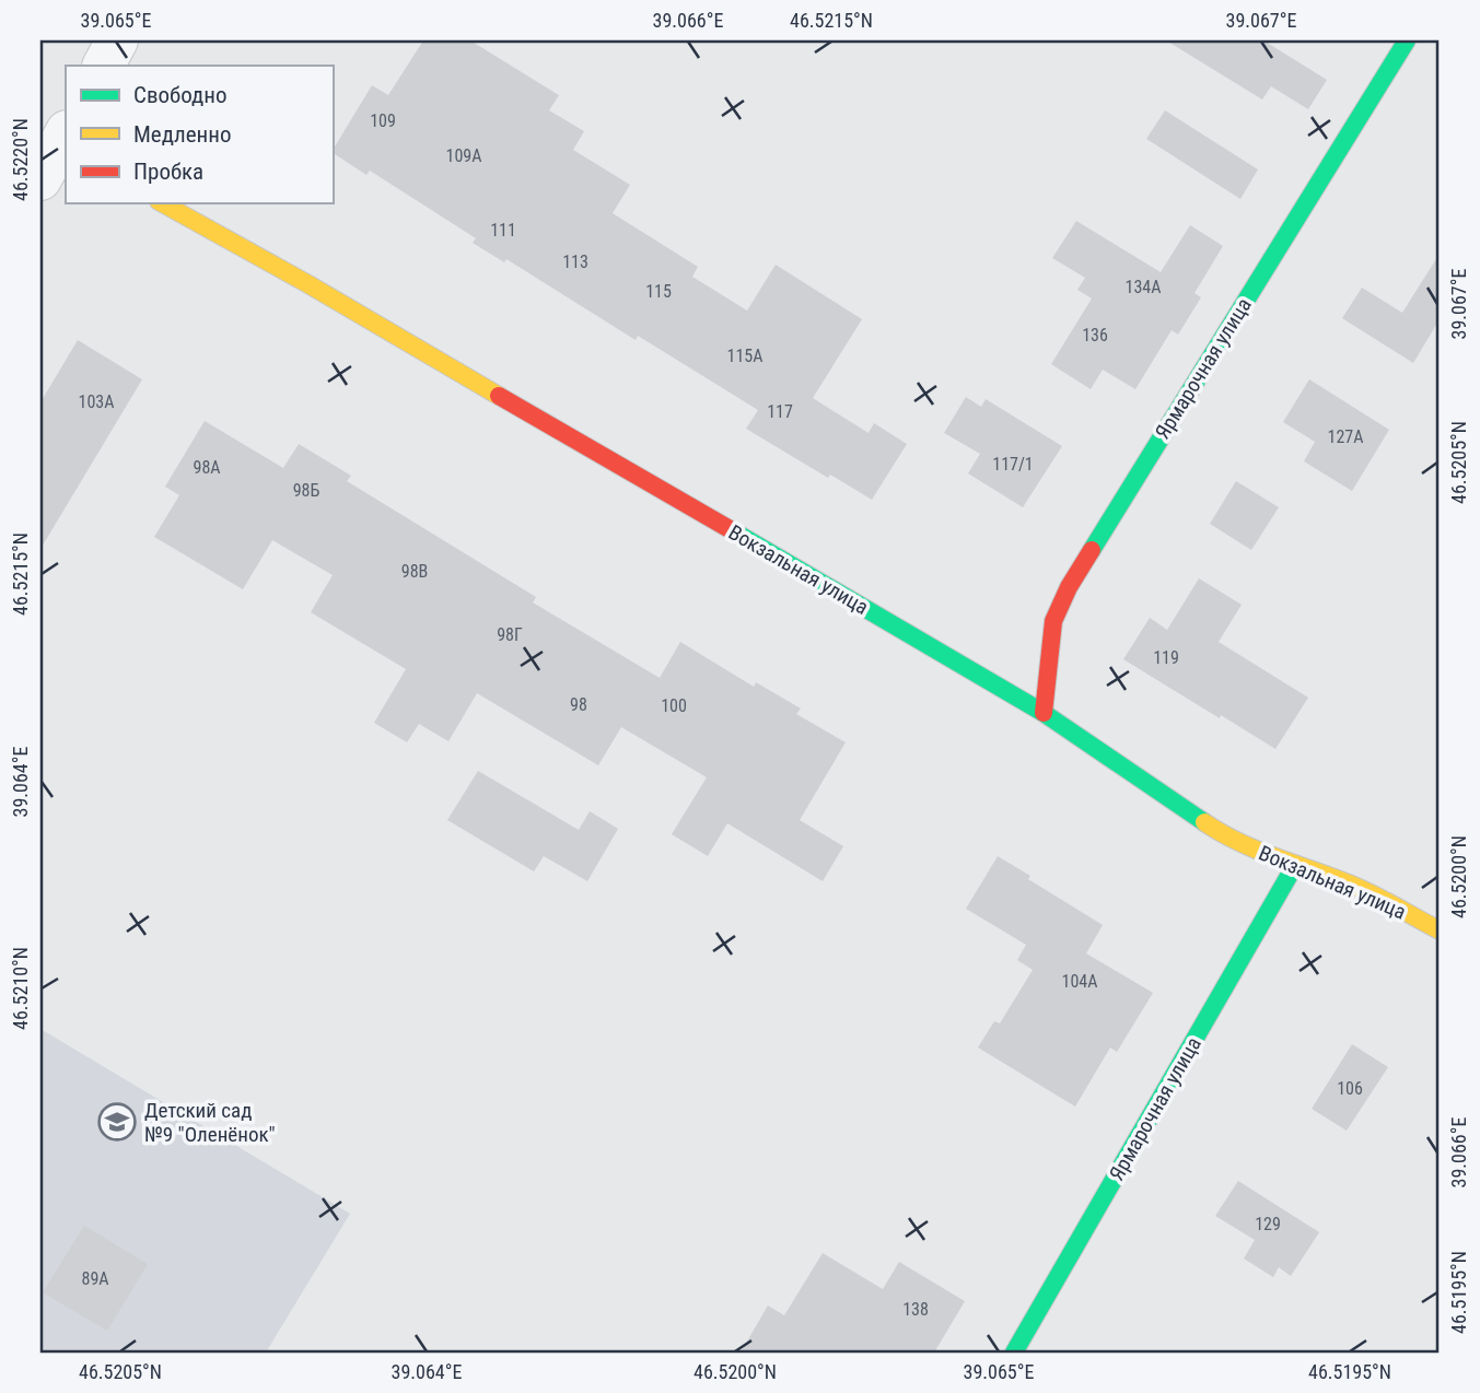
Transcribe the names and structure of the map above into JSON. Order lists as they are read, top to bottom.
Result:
{
  "streets": {
    "street": ["Ярмарочная улица", "Вокзальная улица"]
  },
  "crossings": [
    ["Ярмарочная улица", "Вокзальная улица"]
  ],
  "places": {
    "school or university": ["Детский сад №9 \"Оленёнок\""]
  },
  "house_numbers": [
    "109",
    "109А",
    "111",
    "113",
    "134А",
    "115",
    "136",
    "115А",
    "103А",
    "117",
    "127А",
    "117/1",
    "98А",
    "98Б",
    "98В",
    "98Г",
    "119",
    "98",
    "100",
    "104А",
    "106",
    "129",
    "89А",
    "138"
  ],
  "legend": ["Свободно", "Медленно", "Пробка"],
  "coordinates": [
    "39.065°E",
    "39.066°E",
    "46.5215°N",
    "39.067°E",
    "46.5220°N",
    "46.5205°N",
    "39.064°E",
    "46.5200°N",
    "46.5210°N",
    "46.5195°N"
  ]
}
